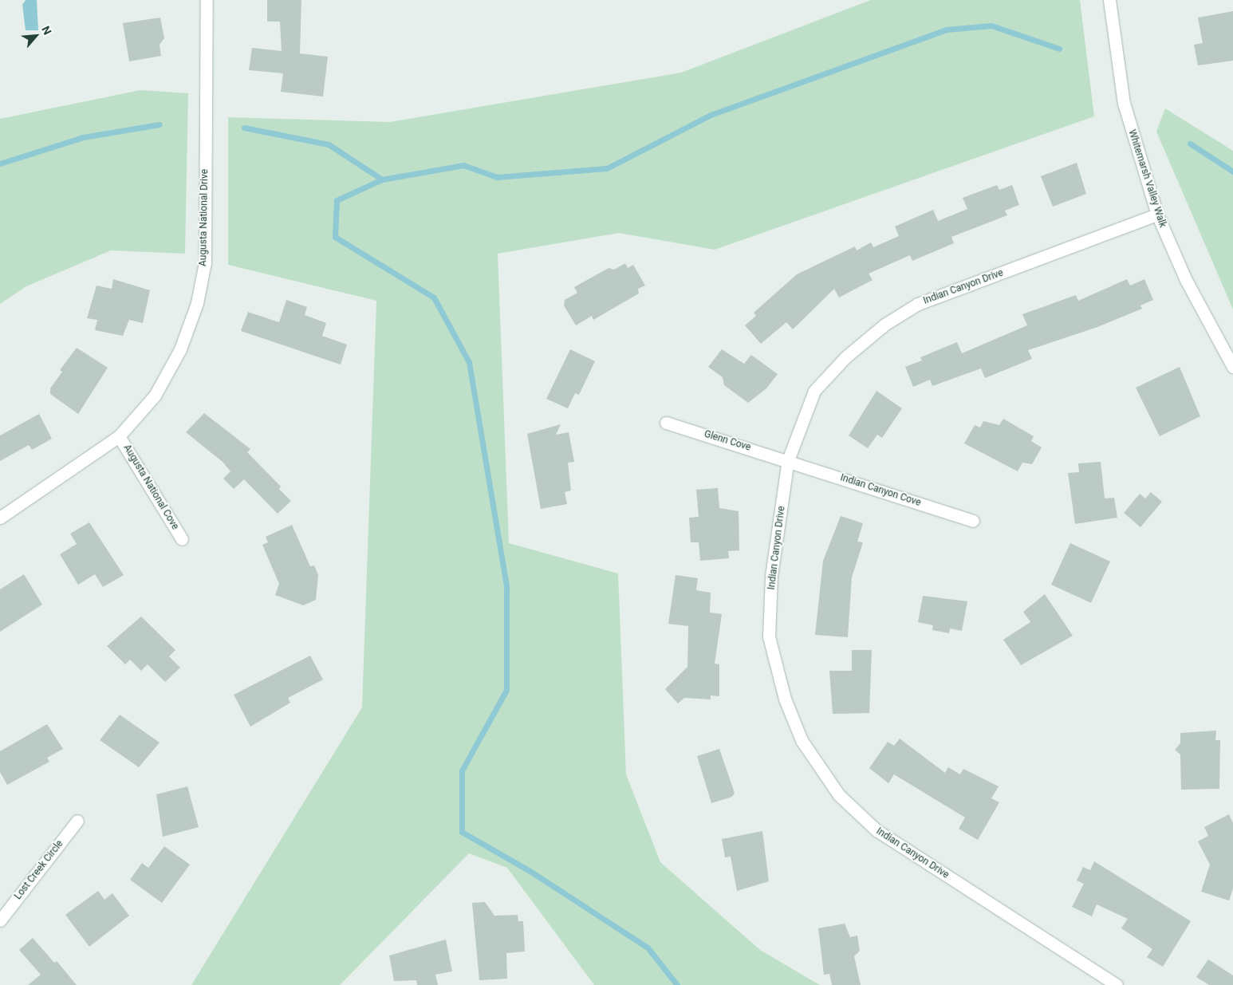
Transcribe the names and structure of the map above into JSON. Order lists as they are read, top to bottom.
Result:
{
  "streets": {
    "street": [
      "Whitemarsh Valley Walk",
      "Augusta National Drive",
      "Indian Canyon Drive",
      "Glenn Cove",
      "Augusta National Cove",
      "Indian Canyon Cove",
      "Lost Creek Circle"
    ]
  },
  "crossings": [
    ["Whitemarsh Valley Walk", "Indian Canyon Drive"],
    ["Augusta National Drive", "Augusta National Cove"],
    ["Indian Canyon Drive", "Glenn Cove"],
    ["Indian Canyon Drive", "Indian Canyon Cove"],
    ["Glenn Cove", "Indian Canyon Cove"]
  ],
  "north": "top right"
}
